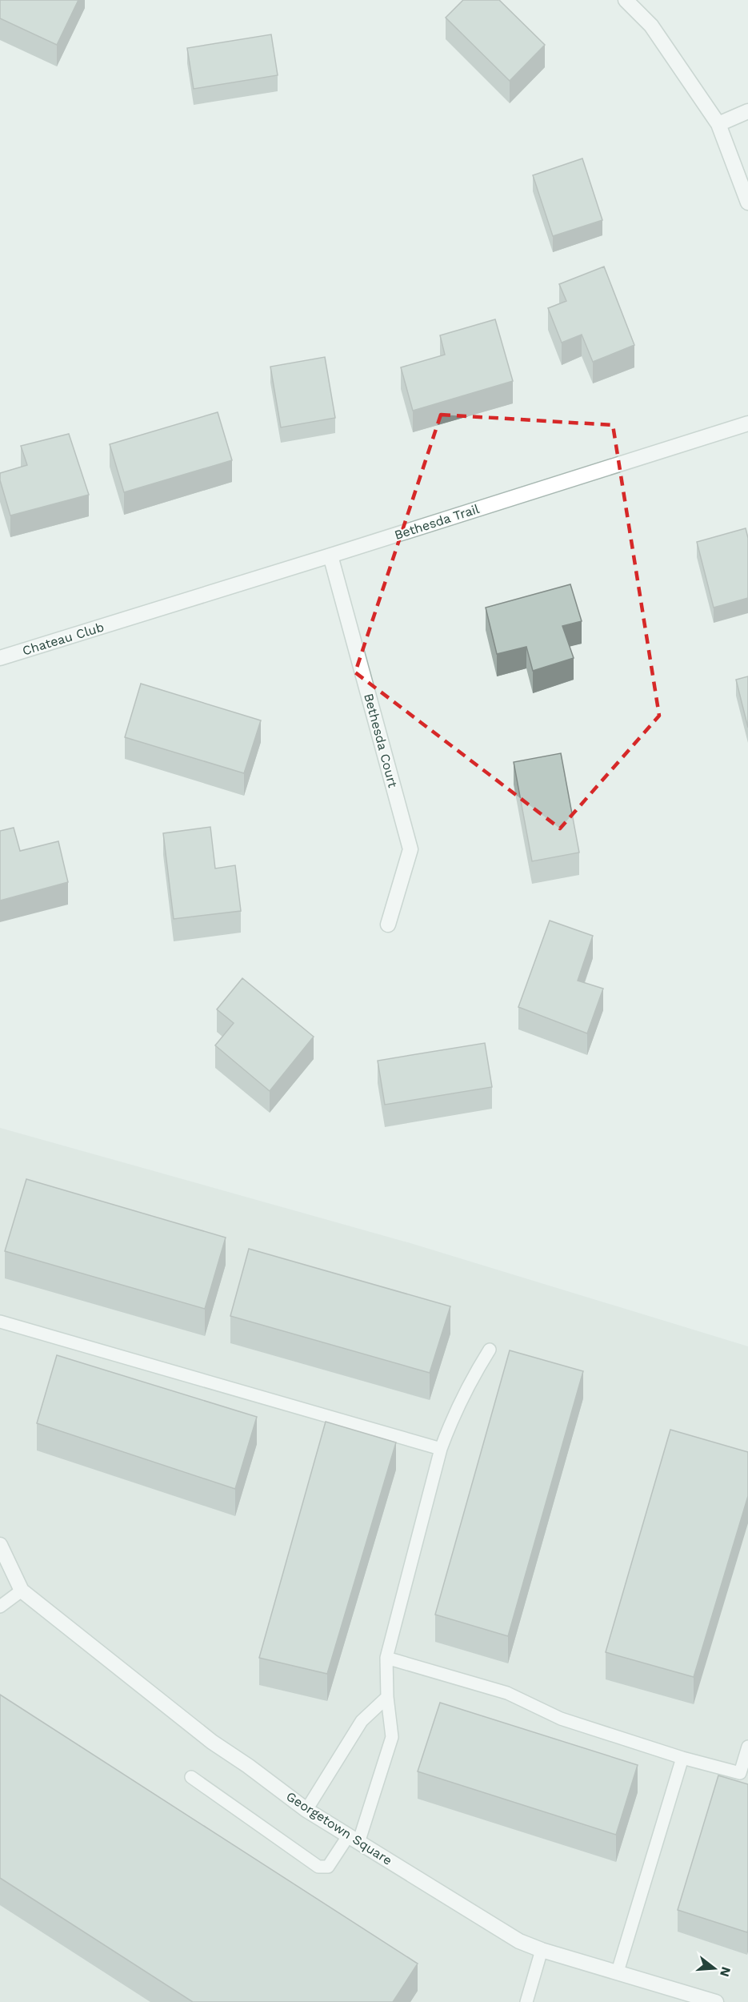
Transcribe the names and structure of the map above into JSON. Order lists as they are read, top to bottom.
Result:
{
  "streets": {
    "street": [
      "Bethesda Trail",
      "Chateau Club",
      "Bethesda Court",
      "Georgetown Square"
    ]
  },
  "crossings": [
    ["Bethesda Trail", "Chateau Club"],
    ["Bethesda Trail", "Bethesda Court"]
  ],
  "north": "right"
}
